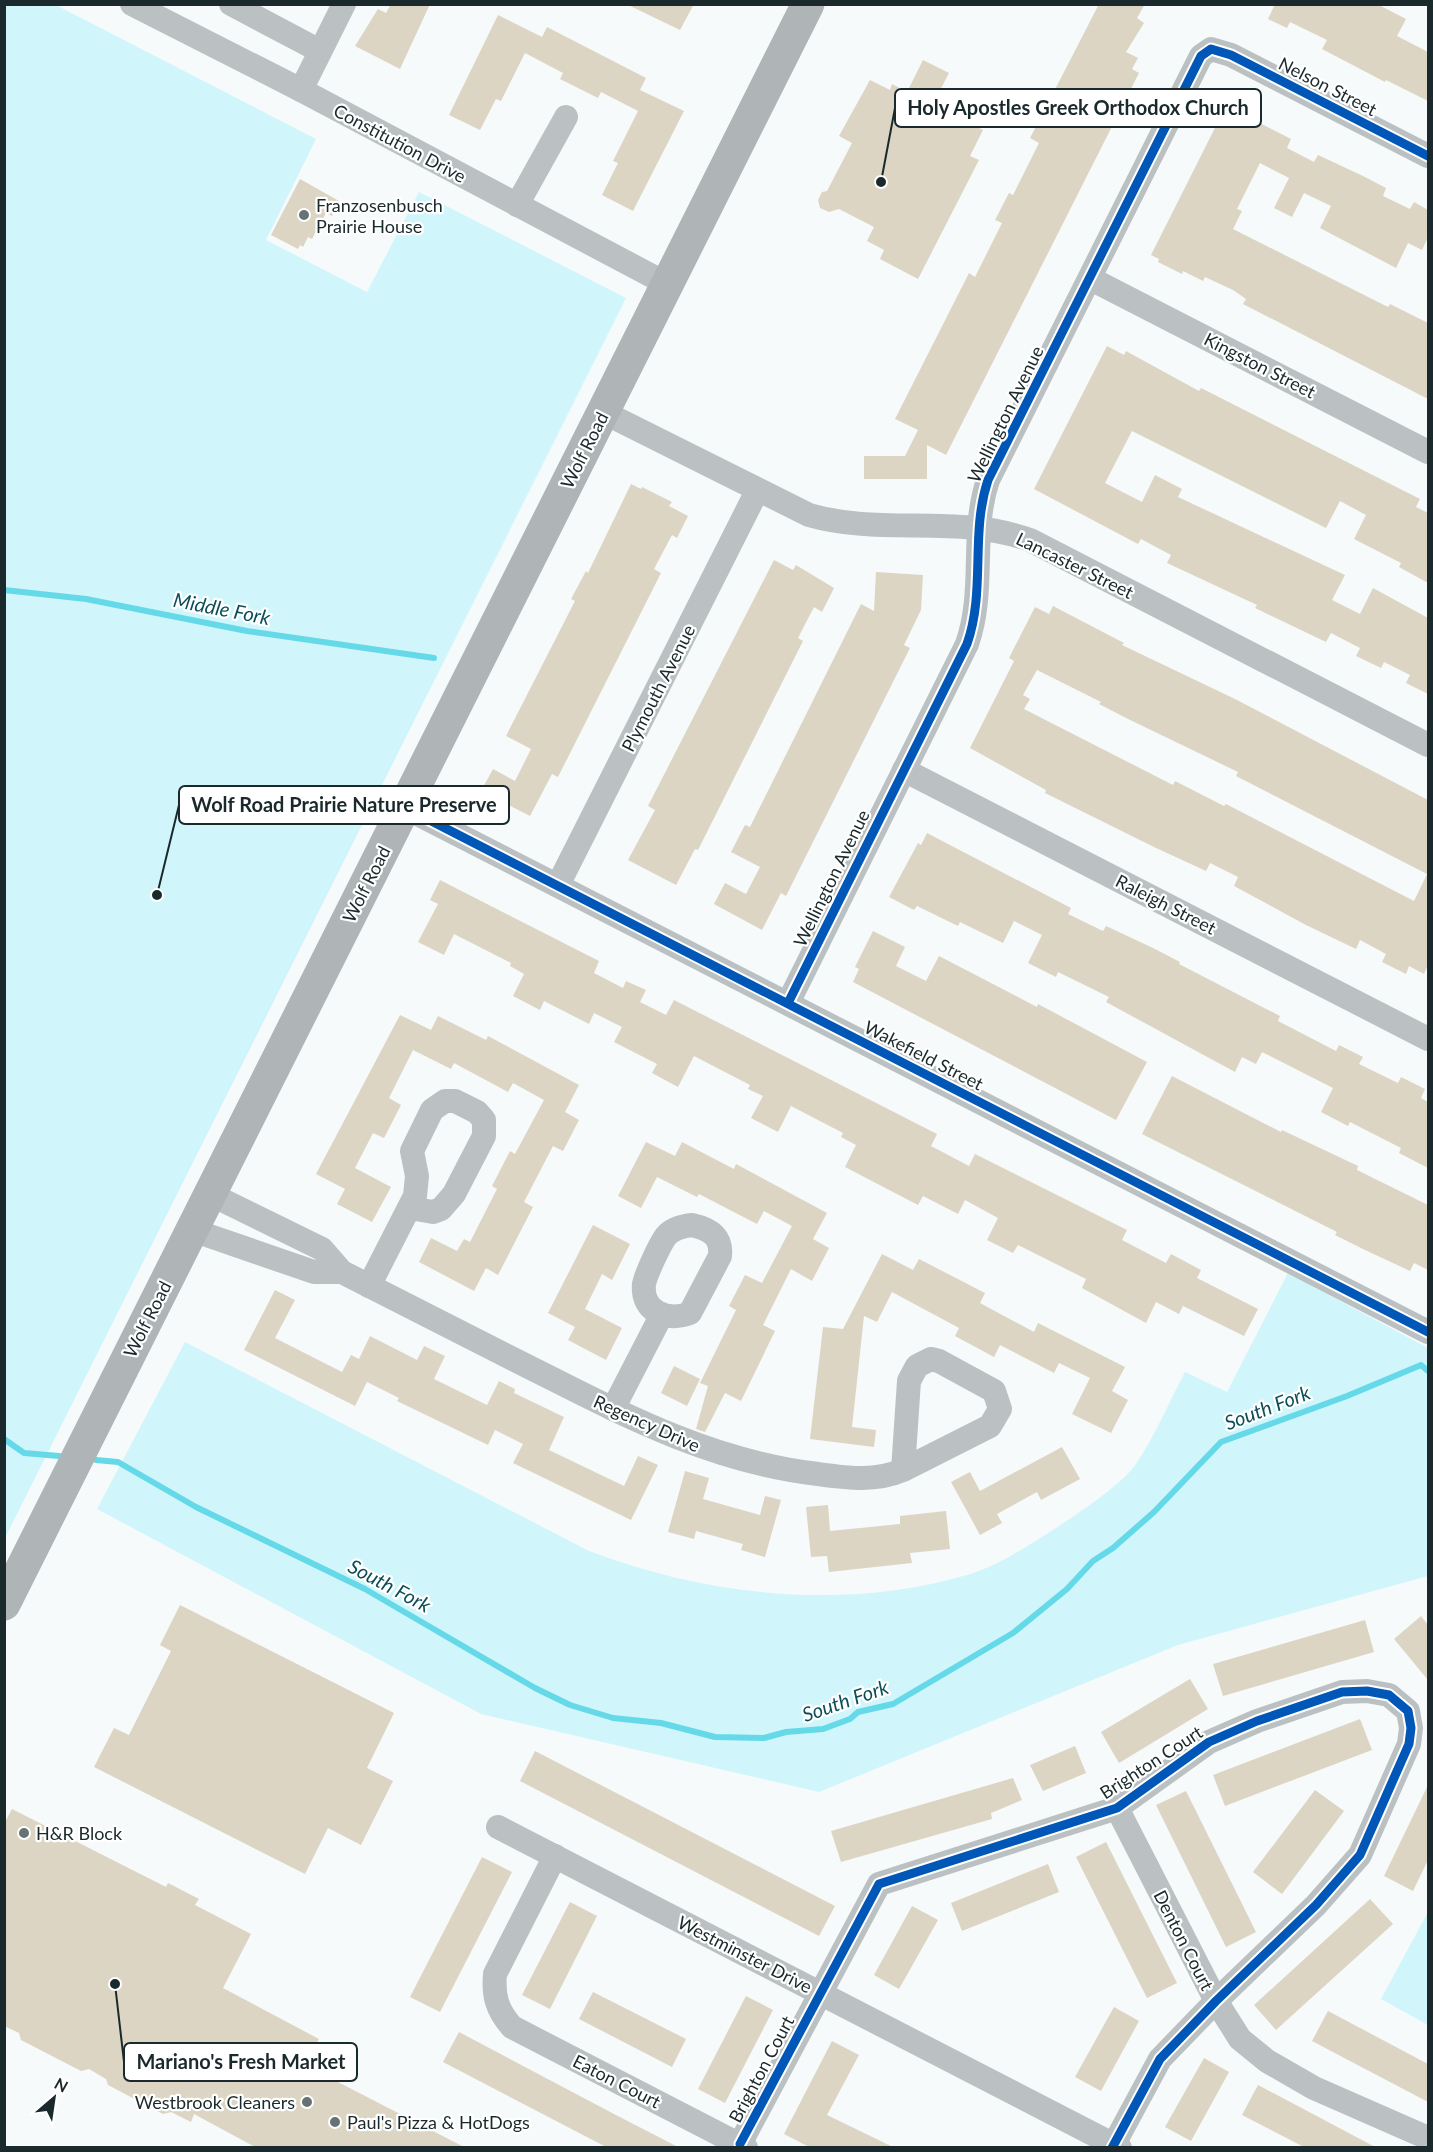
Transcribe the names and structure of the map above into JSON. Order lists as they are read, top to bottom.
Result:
{
  "streets": {
    "main road": ["Wolf Road"],
    "street": [
      "Nelson Street",
      "Constitution Drive",
      "Kingston Street",
      "Wellington Avenue",
      "Lancaster Street",
      "Plymouth Avenue",
      "Raleigh Street",
      "Wakefield Street",
      "Regency Drive",
      "Brighton Court",
      "Denton Court",
      "Westminster Drive",
      "Eaton Court"
    ]
  },
  "crossings": [
    ["Nelson Street", "Wellington Avenue"],
    ["Constitution Drive", "Wolf Road"],
    ["Kingston Street", "Wellington Avenue"],
    ["Wellington Avenue", "Lancaster Street"],
    ["Wellington Avenue", "Raleigh Street"],
    ["Wellington Avenue", "Wakefield Street"],
    ["Wolf Road", "Lancaster Street"],
    ["Wolf Road", "Wakefield Street"],
    ["Wolf Road", "Regency Drive"],
    ["Lancaster Street", "Plymouth Avenue"],
    ["Plymouth Avenue", "Wakefield Street"],
    ["Brighton Court", "Denton Court"],
    ["Brighton Court", "Westminster Drive"],
    ["Brighton Court", "Eaton Court"],
    ["Westminster Drive", "Eaton Court"]
  ],
  "water": ["Middle Fork", "South Fork"],
  "places": [
    "Holy Apostles Greek Orthodox Church",
    "Franzosenbusch Prairie House",
    "Wolf Road Prairie Nature Preserve",
    "H&R Block",
    "Mariano's Fresh Market",
    "Westbrook Cleaners",
    "Paul's Pizza & HotDogs"
  ],
  "north": "top right"
}
